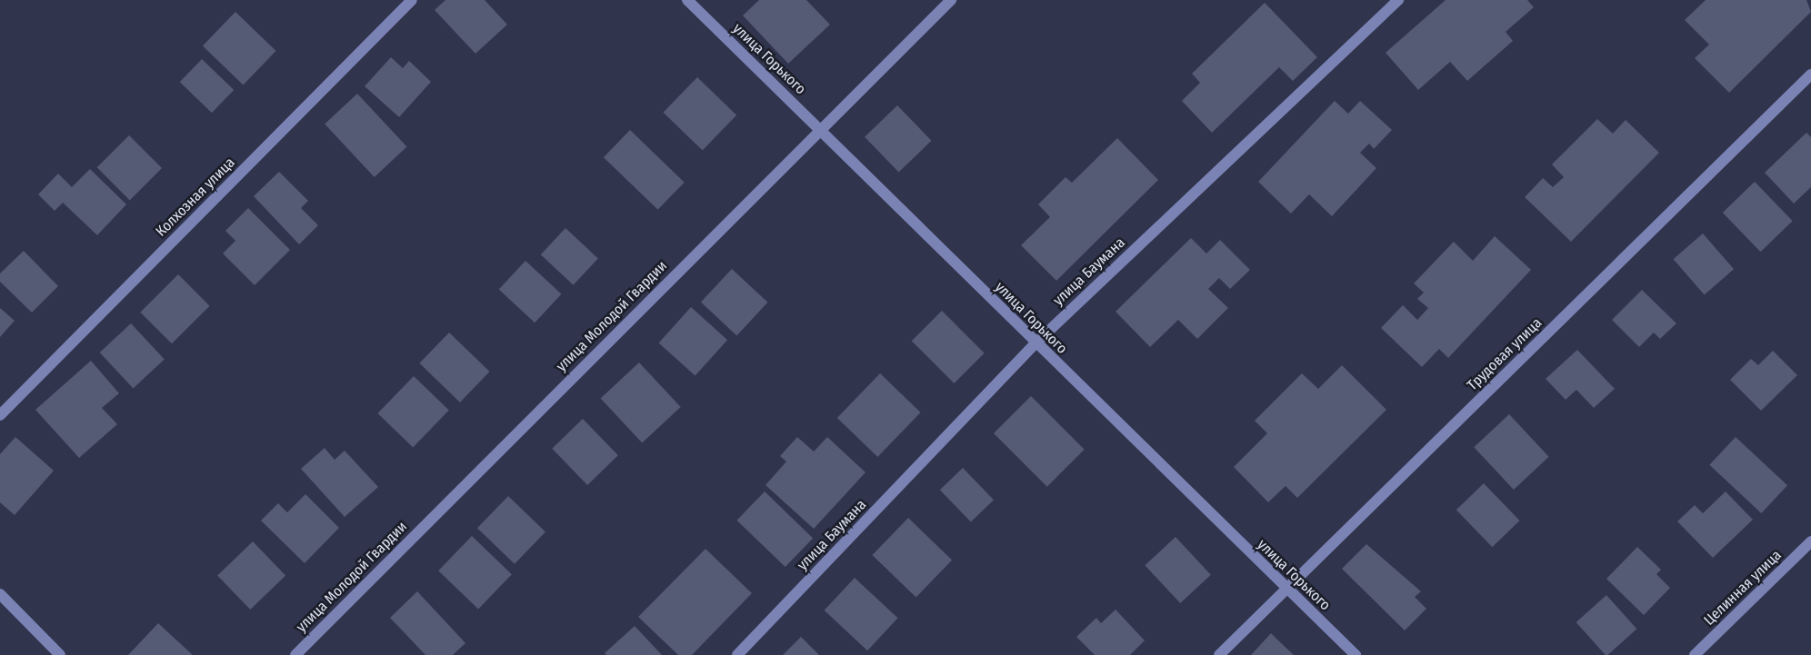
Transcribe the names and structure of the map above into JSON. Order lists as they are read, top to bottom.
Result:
{
  "streets": {
    "street": [
      "улица Горького",
      "Колхозная улица",
      "улица Баумана",
      "улица Молодой Гвардии",
      "Трудовая улица",
      "Целинная улица"
    ]
  },
  "crossings": [
    ["улица Горького", "улица Баумана"],
    ["улица Горького", "улица Молодой Гвардии"],
    ["улица Горького", "Трудовая улица"]
  ]
}
